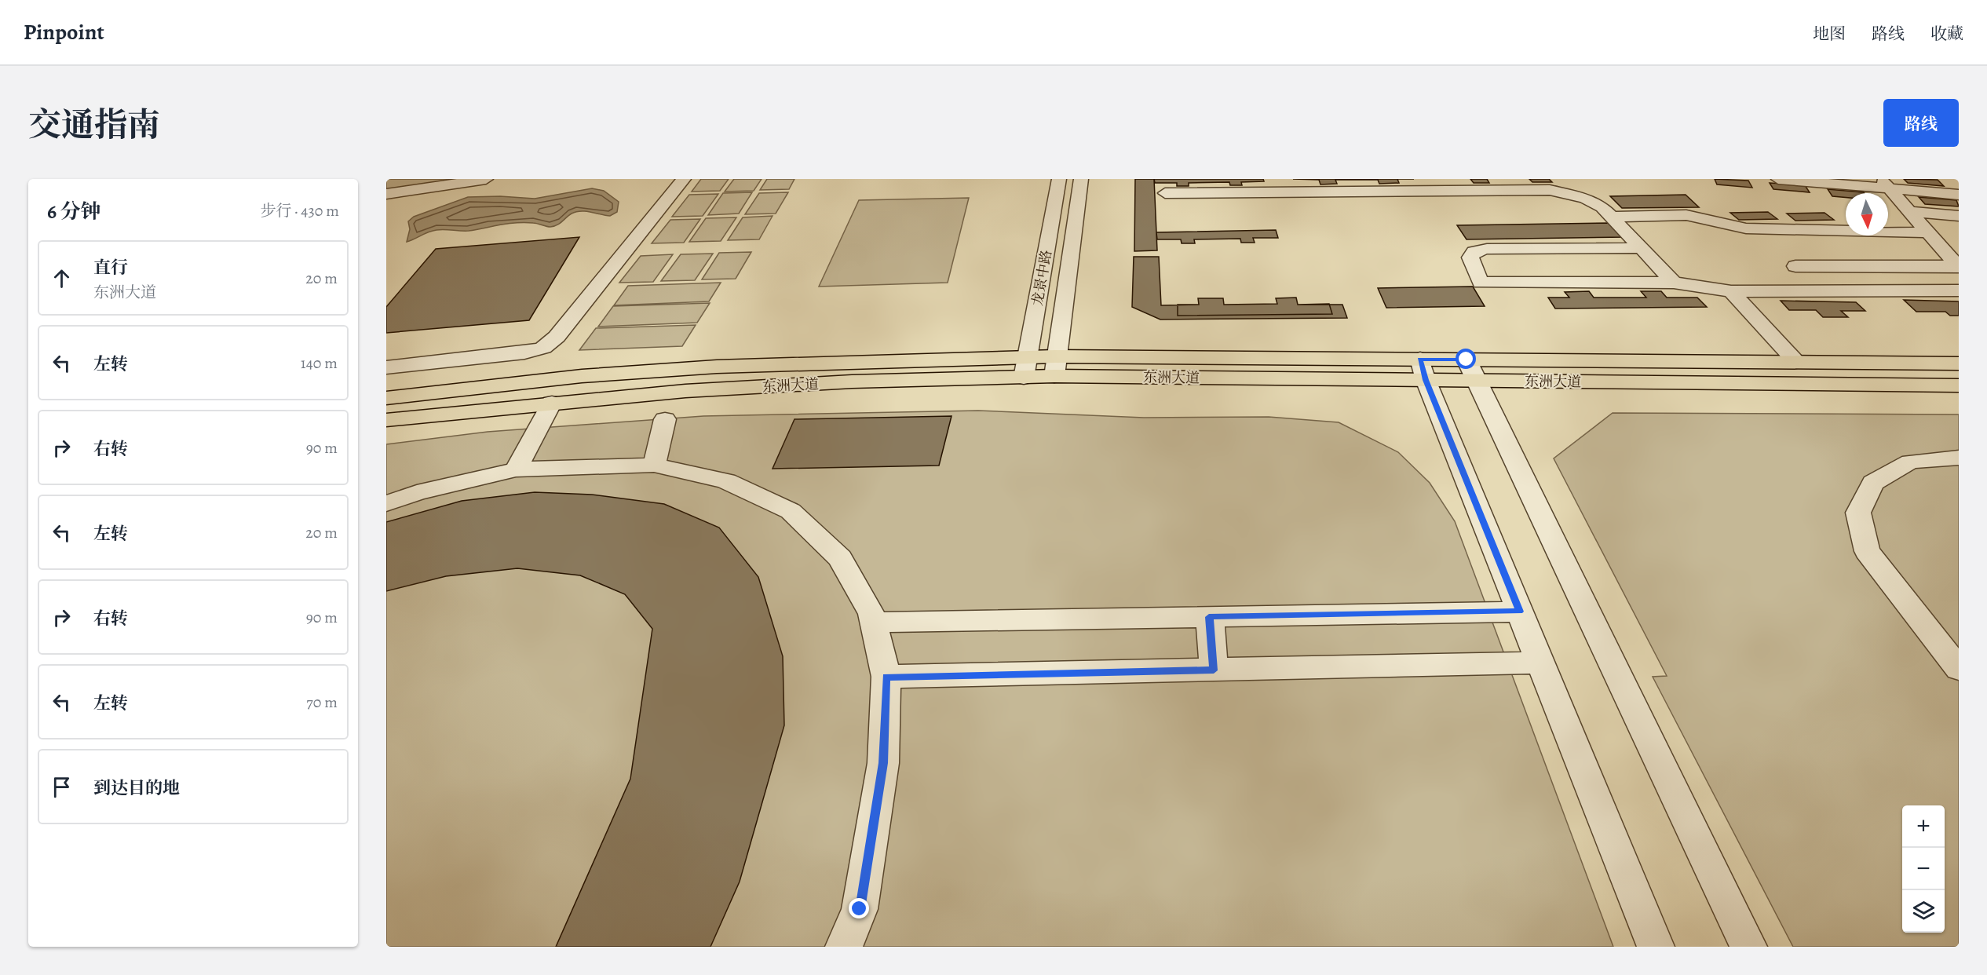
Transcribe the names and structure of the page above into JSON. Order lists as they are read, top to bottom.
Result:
{
  "streets": {
    "main road": ["东洲大道"],
    "street": ["龙景中路"]
  },
  "crossings": [
    ["龙景中路", "东洲大道"]
  ],
  "north": "bottom",
  "page": {
    "header": "Pinpoint",
    "nav": ["地图", "路线", "收藏"],
    "title": "交通指南",
    "buttons": "路线",
    "heading": ["6 分钟", "步行 · 430 m"],
    "list": [
      ["直行", "东洲大道", "20 m"],
      ["左转", "140 m"],
      ["右转", "90 m"],
      ["左转", "20 m"],
      ["右转", "90 m"],
      ["左转", "70 m"],
      "到达目的地"
    ],
    "map_buttons": ["+", "−"]
  }
}
